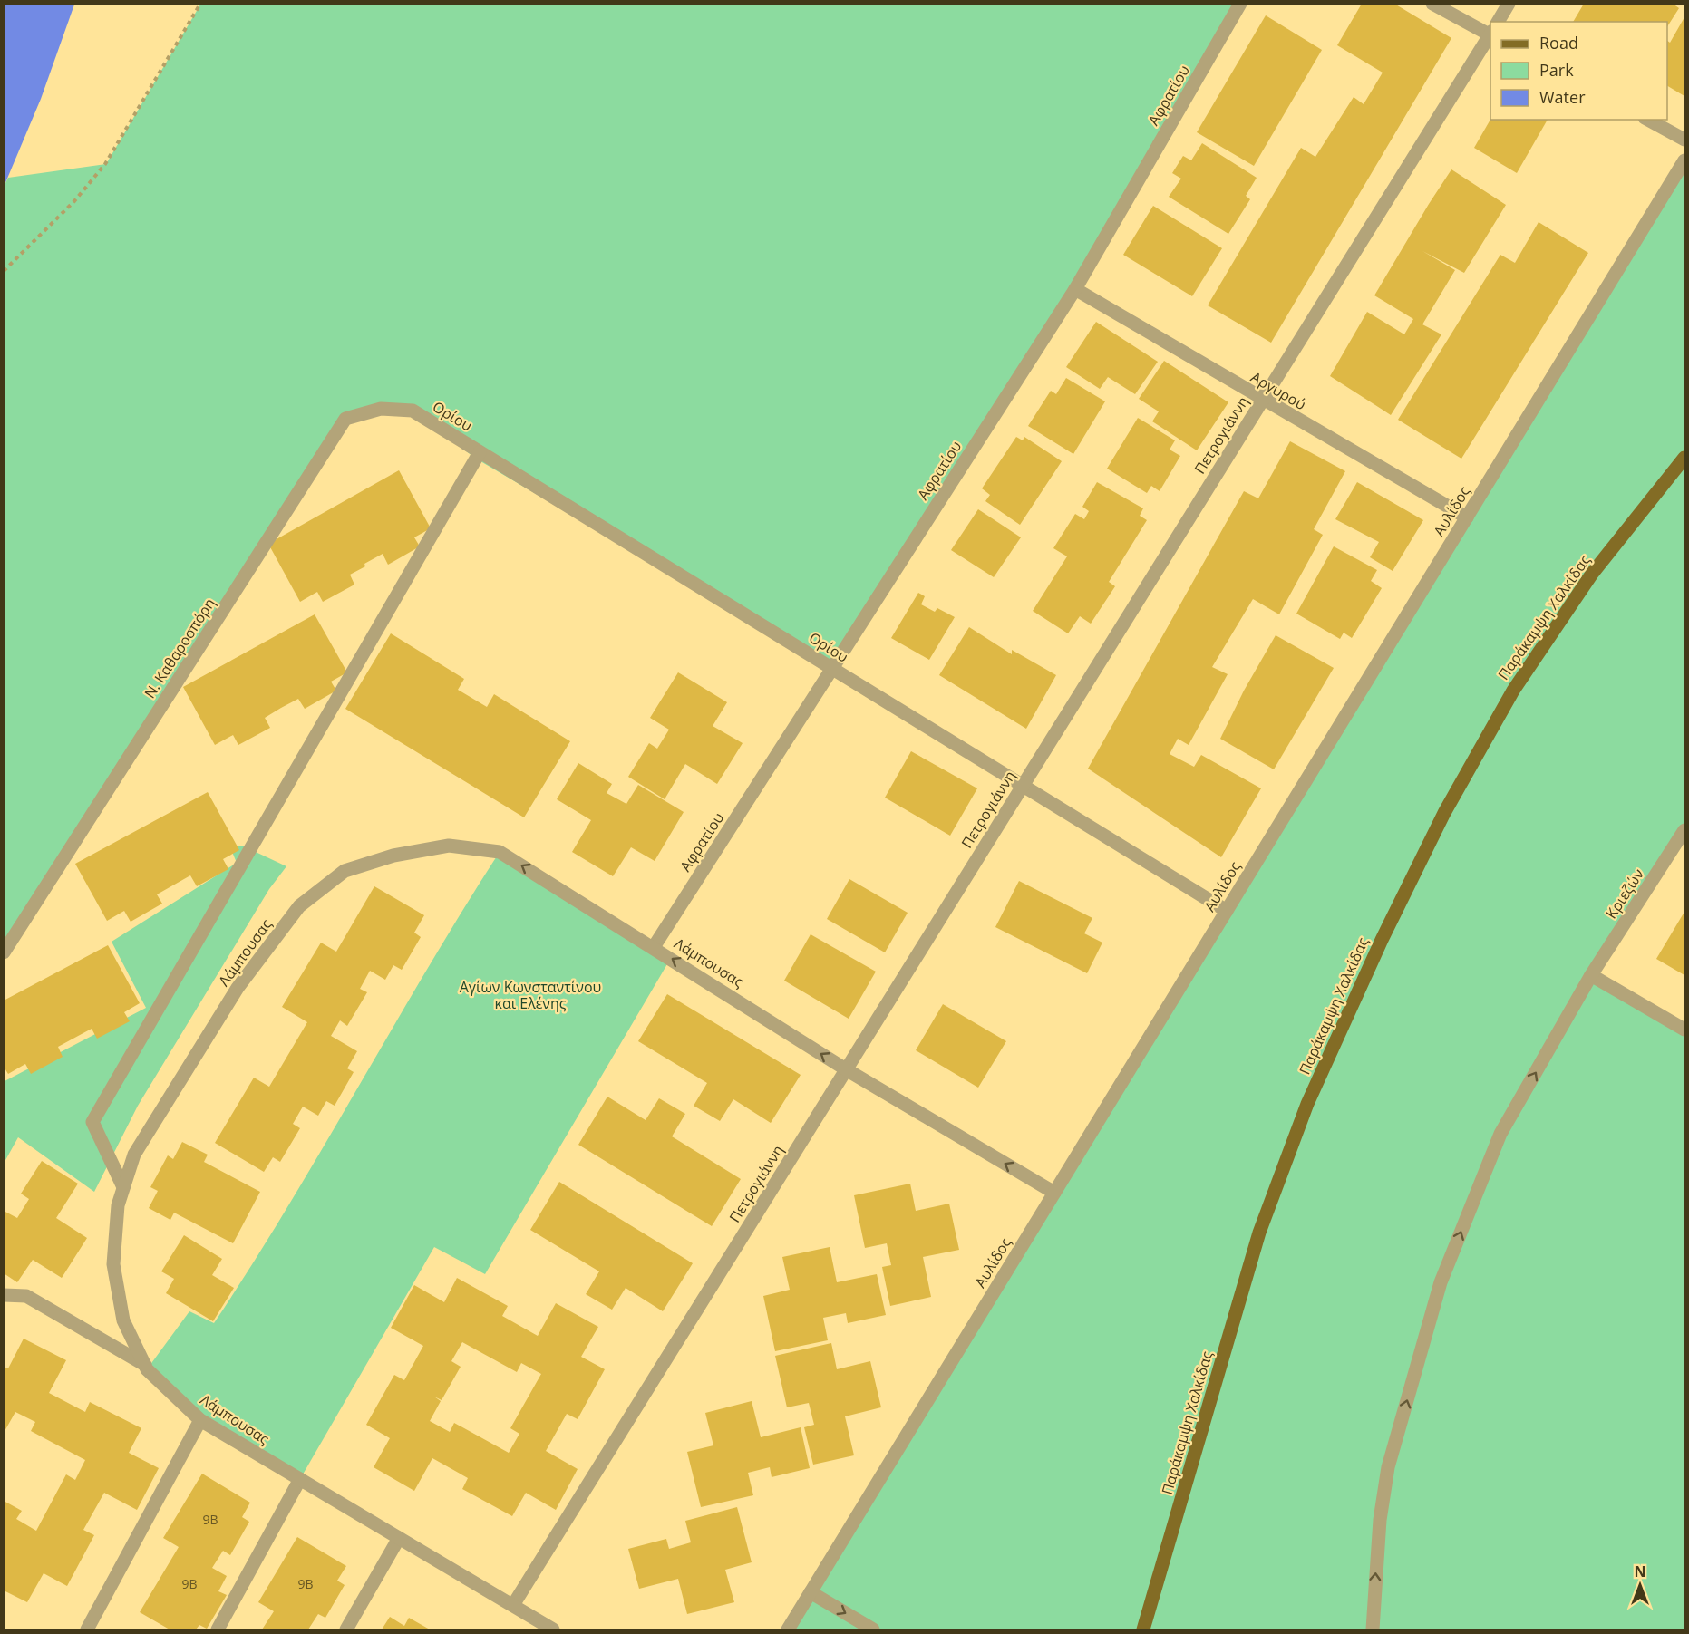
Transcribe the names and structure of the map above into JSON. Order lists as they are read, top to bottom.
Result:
{
  "streets": {
    "main road": ["Παράκαμψη Χαλκίδας"],
    "street": [
      "Αφρατίου",
      "Αργυρού",
      "Ορίου",
      "Πετρογιάννη",
      "Αυλίδος",
      "Ν. Καθαροσπόρη",
      "Κριεζών",
      "Λάμπουσας"
    ]
  },
  "crossings": [
    ["Αφρατίου", "Αργυρού"],
    ["Αφρατίου", "Ορίου"],
    ["Αφρατίου", "Λάμπουσας"],
    ["Αργυρού", "Πετρογιάννη"],
    ["Αργυρού", "Αυλίδος"],
    ["Ορίου", "Πετρογιάννη"],
    ["Ορίου", "Αυλίδος"],
    ["Ορίου", "Ν. Καθαροσπόρη"],
    ["Πετρογιάννη", "Λάμπουσας"],
    ["Αυλίδος", "Λάμπουσας"]
  ],
  "one_way": ["Κριεζών"],
  "parks": ["Αγίων Κωνσταντίνου και Ελένης"],
  "house_numbers": ["9Β", "9Β", "9Β"],
  "legend": ["Road", "Park", "Water"],
  "north": "top"
}
